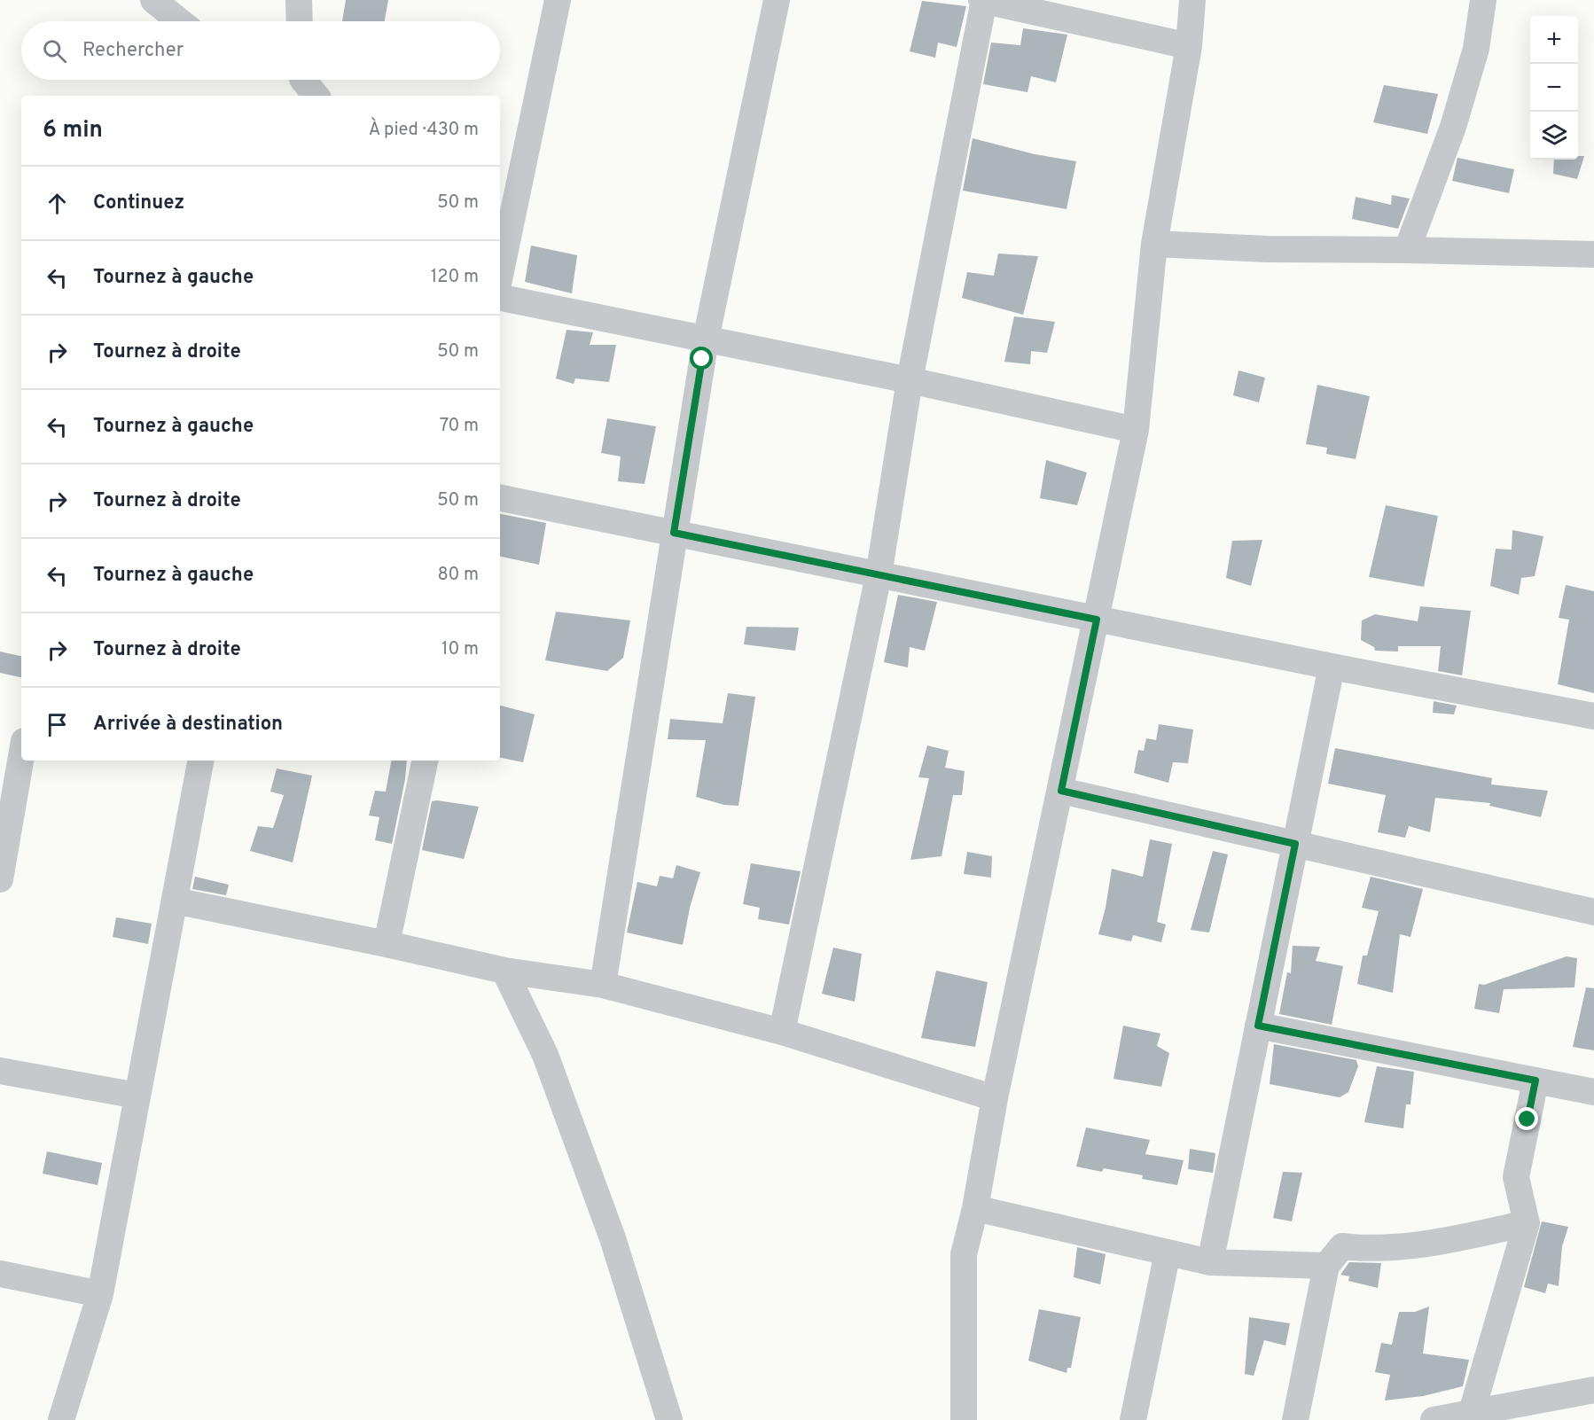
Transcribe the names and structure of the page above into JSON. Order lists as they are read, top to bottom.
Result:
{
  "page": {
    "map_buttons": ["+", "−"],
    "search": "Rechercher",
    "heading": ["6 min", "À pied · 430 m"],
    "list": [
      ["Continuez", "50 m"],
      ["Tournez à gauche", "120 m"],
      ["Tournez à droite", "50 m"],
      ["Tournez à gauche", "70 m"],
      ["Tournez à droite", "50 m"],
      ["Tournez à gauche", "80 m"],
      ["Tournez à droite", "10 m"],
      "Arrivée à destination"
    ]
  }
}
